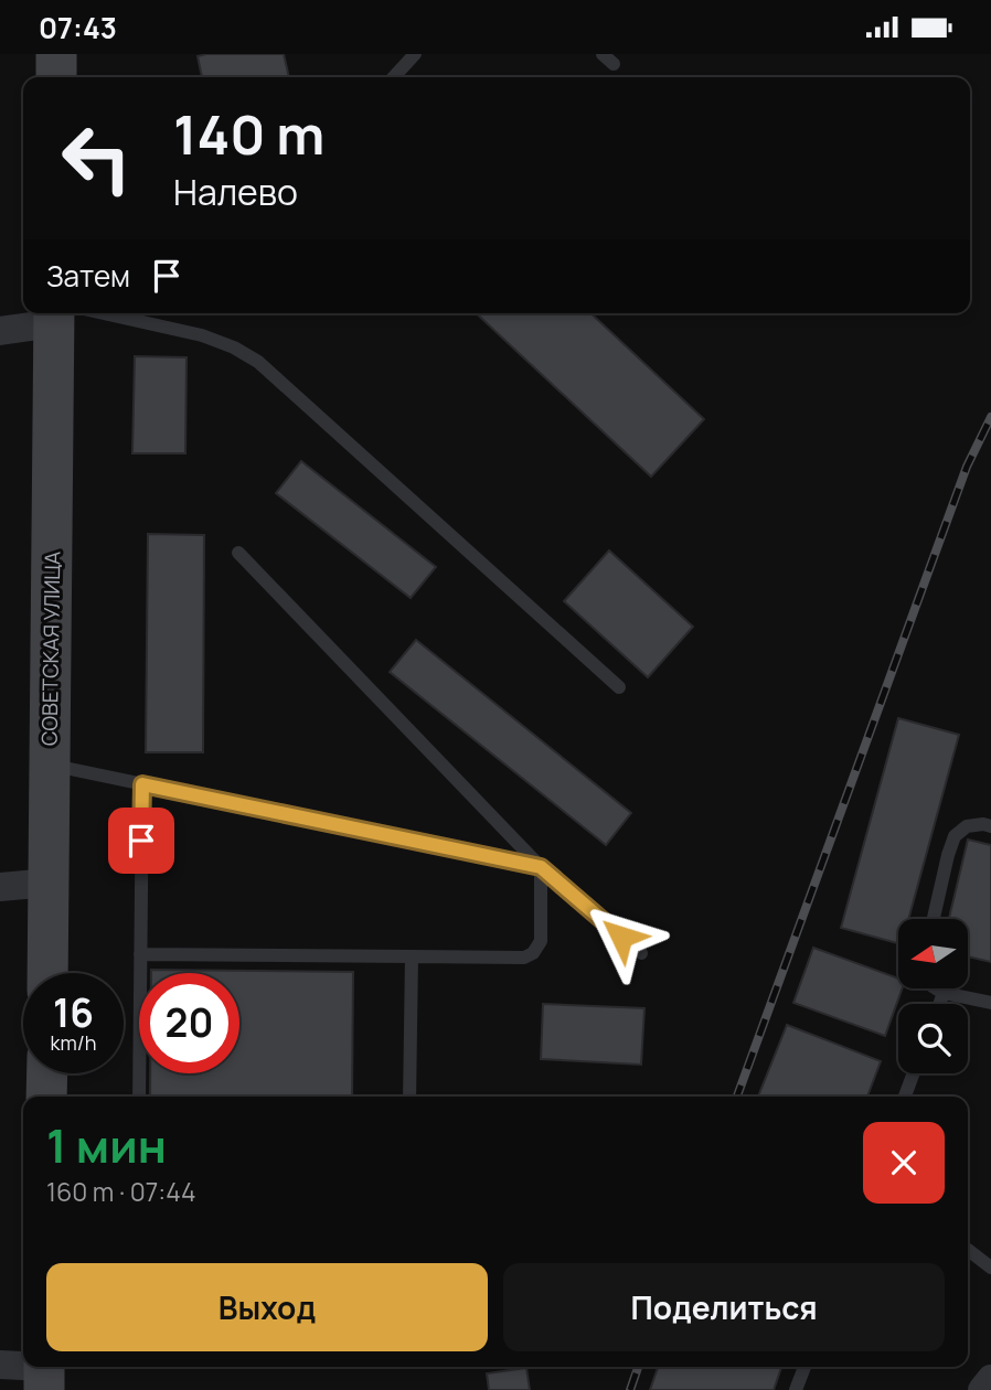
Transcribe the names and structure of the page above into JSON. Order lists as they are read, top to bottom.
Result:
{
  "streets": {
    "main road": ["СОВЕТСКАЯ УЛИЦА"]
  },
  "north": "left",
  "page": {
    "status": "07:43",
    "turn": ["140 m", "Налево"],
    "then": "Затем",
    "speed": "16 km/h",
    "limit": "20",
    "heading": ["1 мин", "160 m · 07:44"],
    "buttons": ["Выход", "Поделиться"]
  }
}
